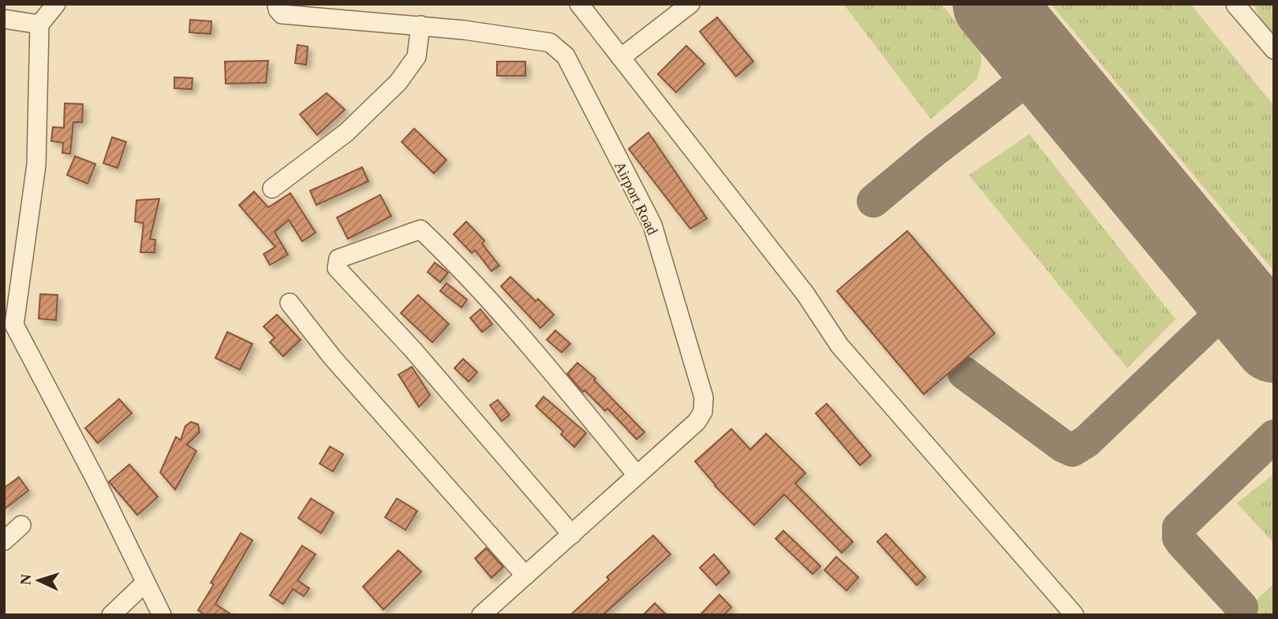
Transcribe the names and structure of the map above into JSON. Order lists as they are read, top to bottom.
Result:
{
  "streets": {
    "street": ["Airport Road"]
  },
  "north": "left"
}
